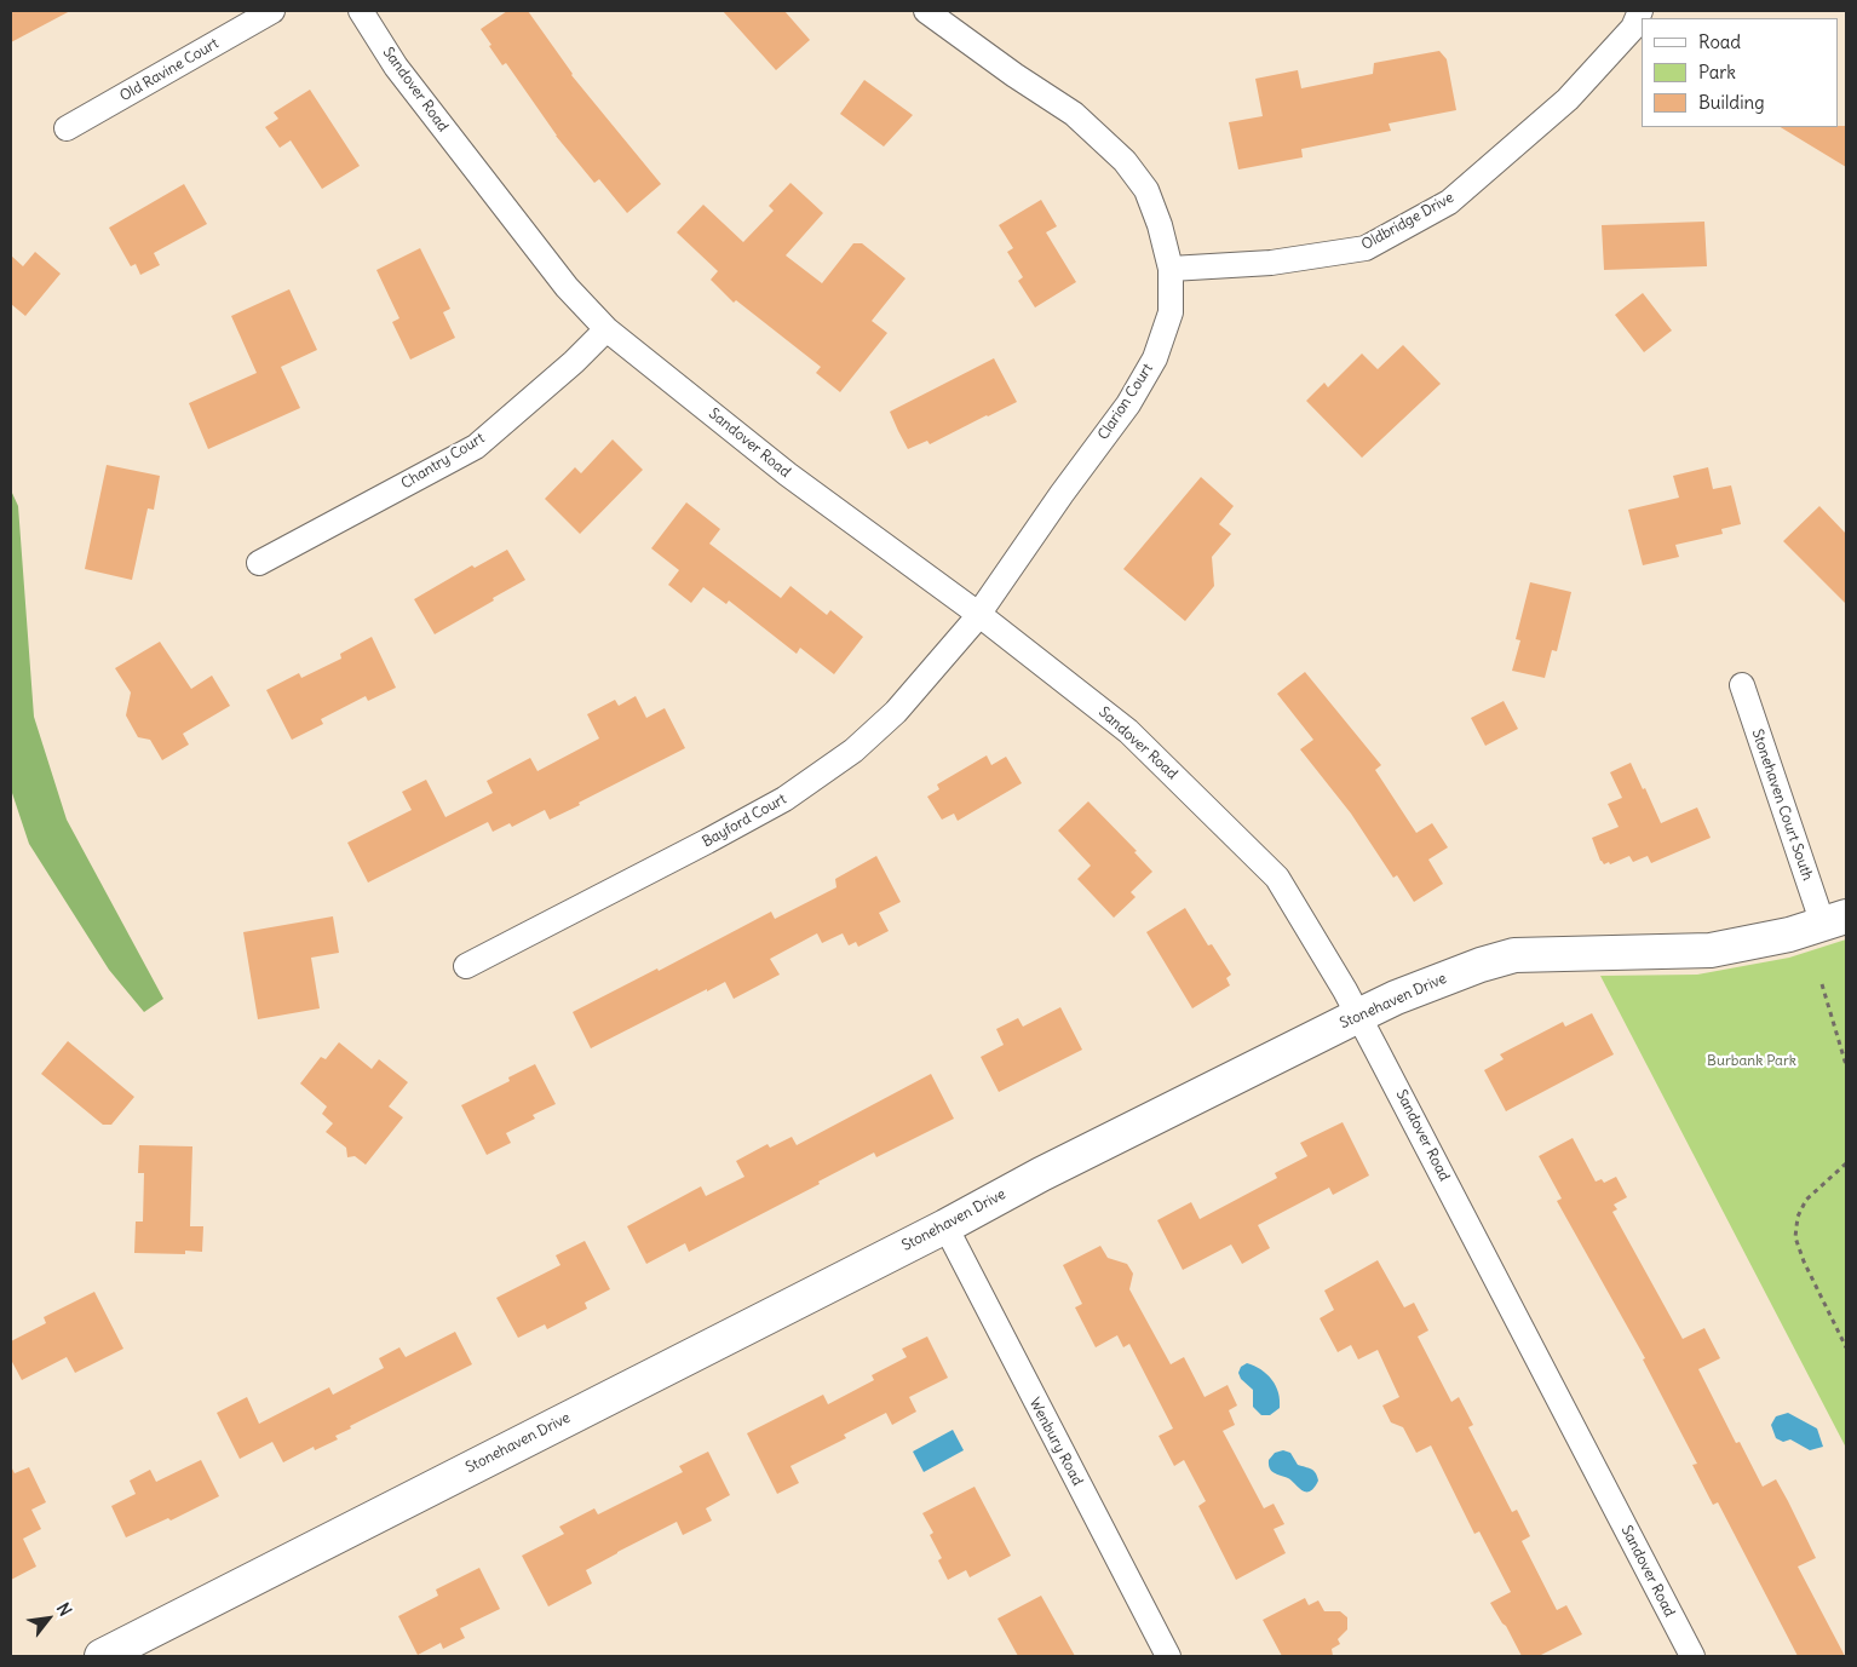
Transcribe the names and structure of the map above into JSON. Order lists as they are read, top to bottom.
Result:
{
  "streets": {
    "street": [
      "Old Ravine Court",
      "Sandover Road",
      "Oldbridge Drive",
      "Clarion Court",
      "Chantry Court",
      "Stonehaven Court South",
      "Bayford Court",
      "Stonehaven Drive",
      "Wenbury Road"
    ]
  },
  "crossings": [
    ["Sandover Road", "Clarion Court"],
    ["Sandover Road", "Chantry Court"],
    ["Sandover Road", "Bayford Court"],
    ["Sandover Road", "Stonehaven Drive"],
    ["Oldbridge Drive", "Clarion Court"],
    ["Clarion Court", "Bayford Court"],
    ["Stonehaven Court South", "Stonehaven Drive"],
    ["Stonehaven Drive", "Wenbury Road"]
  ],
  "parks": ["Burbank Park"],
  "legend": ["Road", "Park", "Building"],
  "north": "top right"
}
